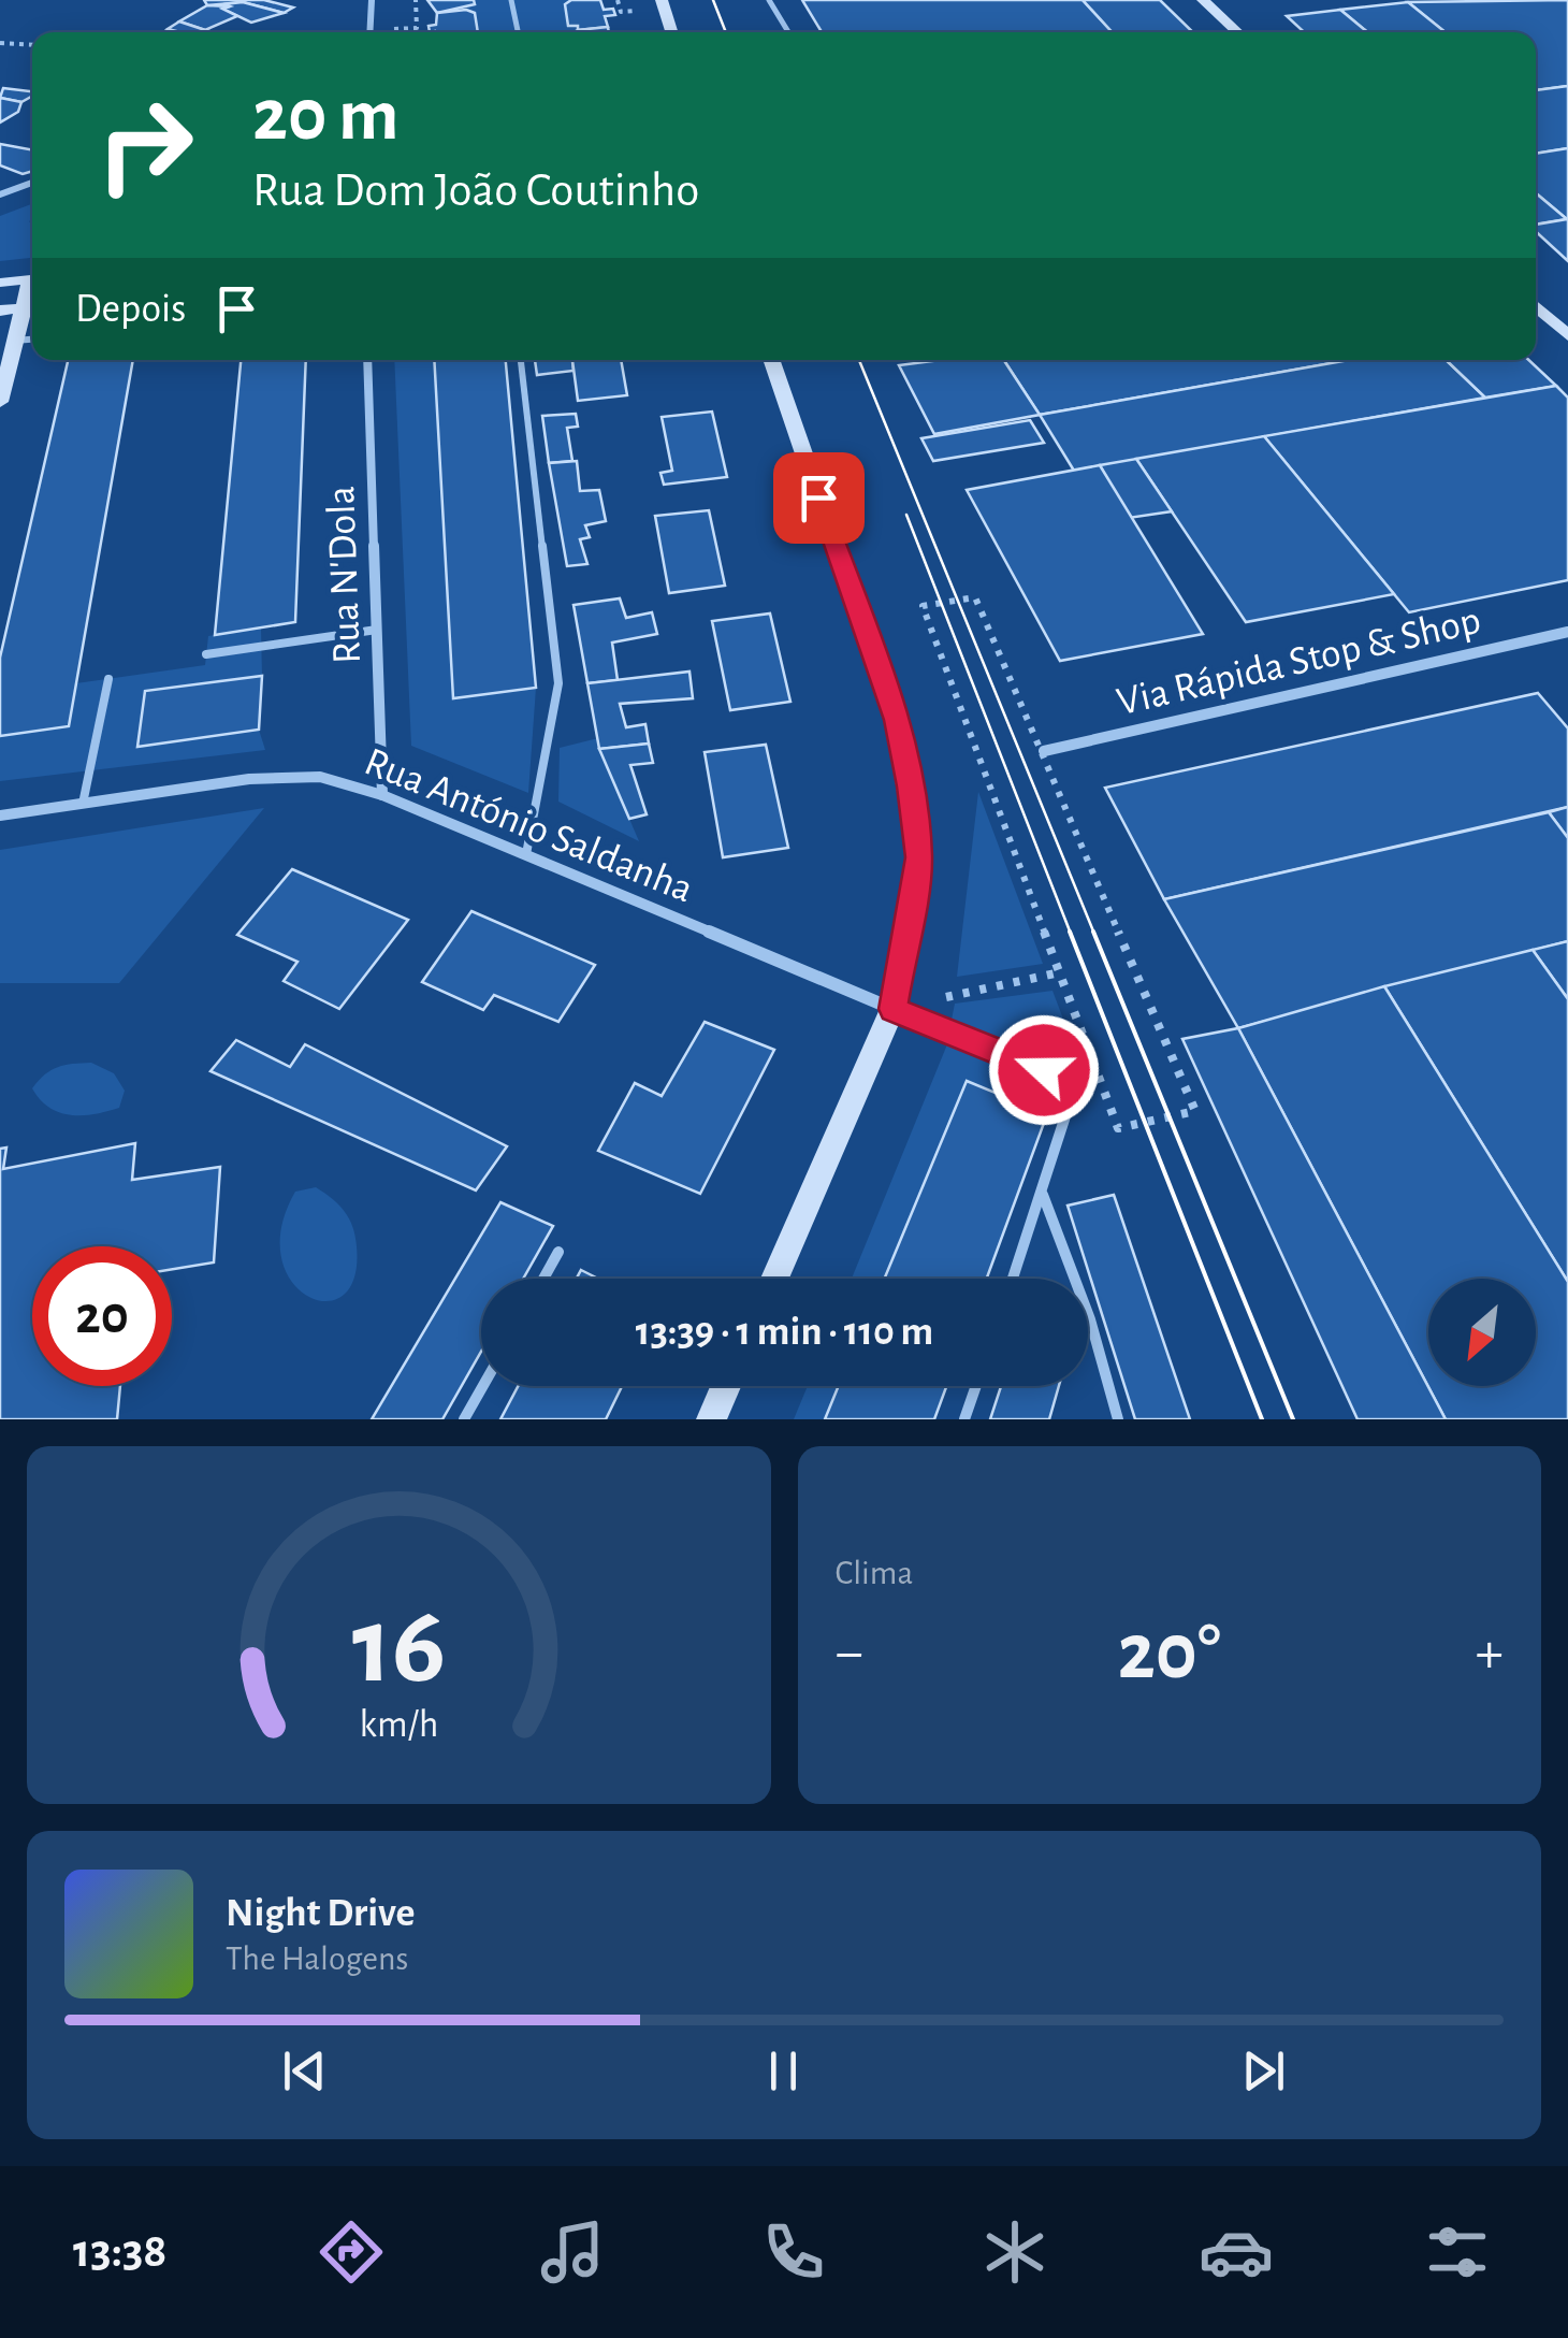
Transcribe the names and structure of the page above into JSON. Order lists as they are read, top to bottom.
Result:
{
  "streets": {
    "street": ["Rua N'Dola", "Via Rápida Stop & Shop", "Rua António Saldanha"]
  },
  "crossings": [
    ["Rua N'Dola", "Rua António Saldanha"]
  ],
  "north": "bottom left",
  "page": {
    "turn": ["20 m", "Rua Dom João Coutinho"],
    "then": "Depois",
    "limit": "20",
    "trip": "13:39 · 1 min · 110 m",
    "tile": "Clima",
    "heat": ["−", "20°", "+"],
    "song": ["Night Drive", "The Halogens"],
    "tabs": "13:38",
    "gauge": ["16", "km/h"]
  }
}
